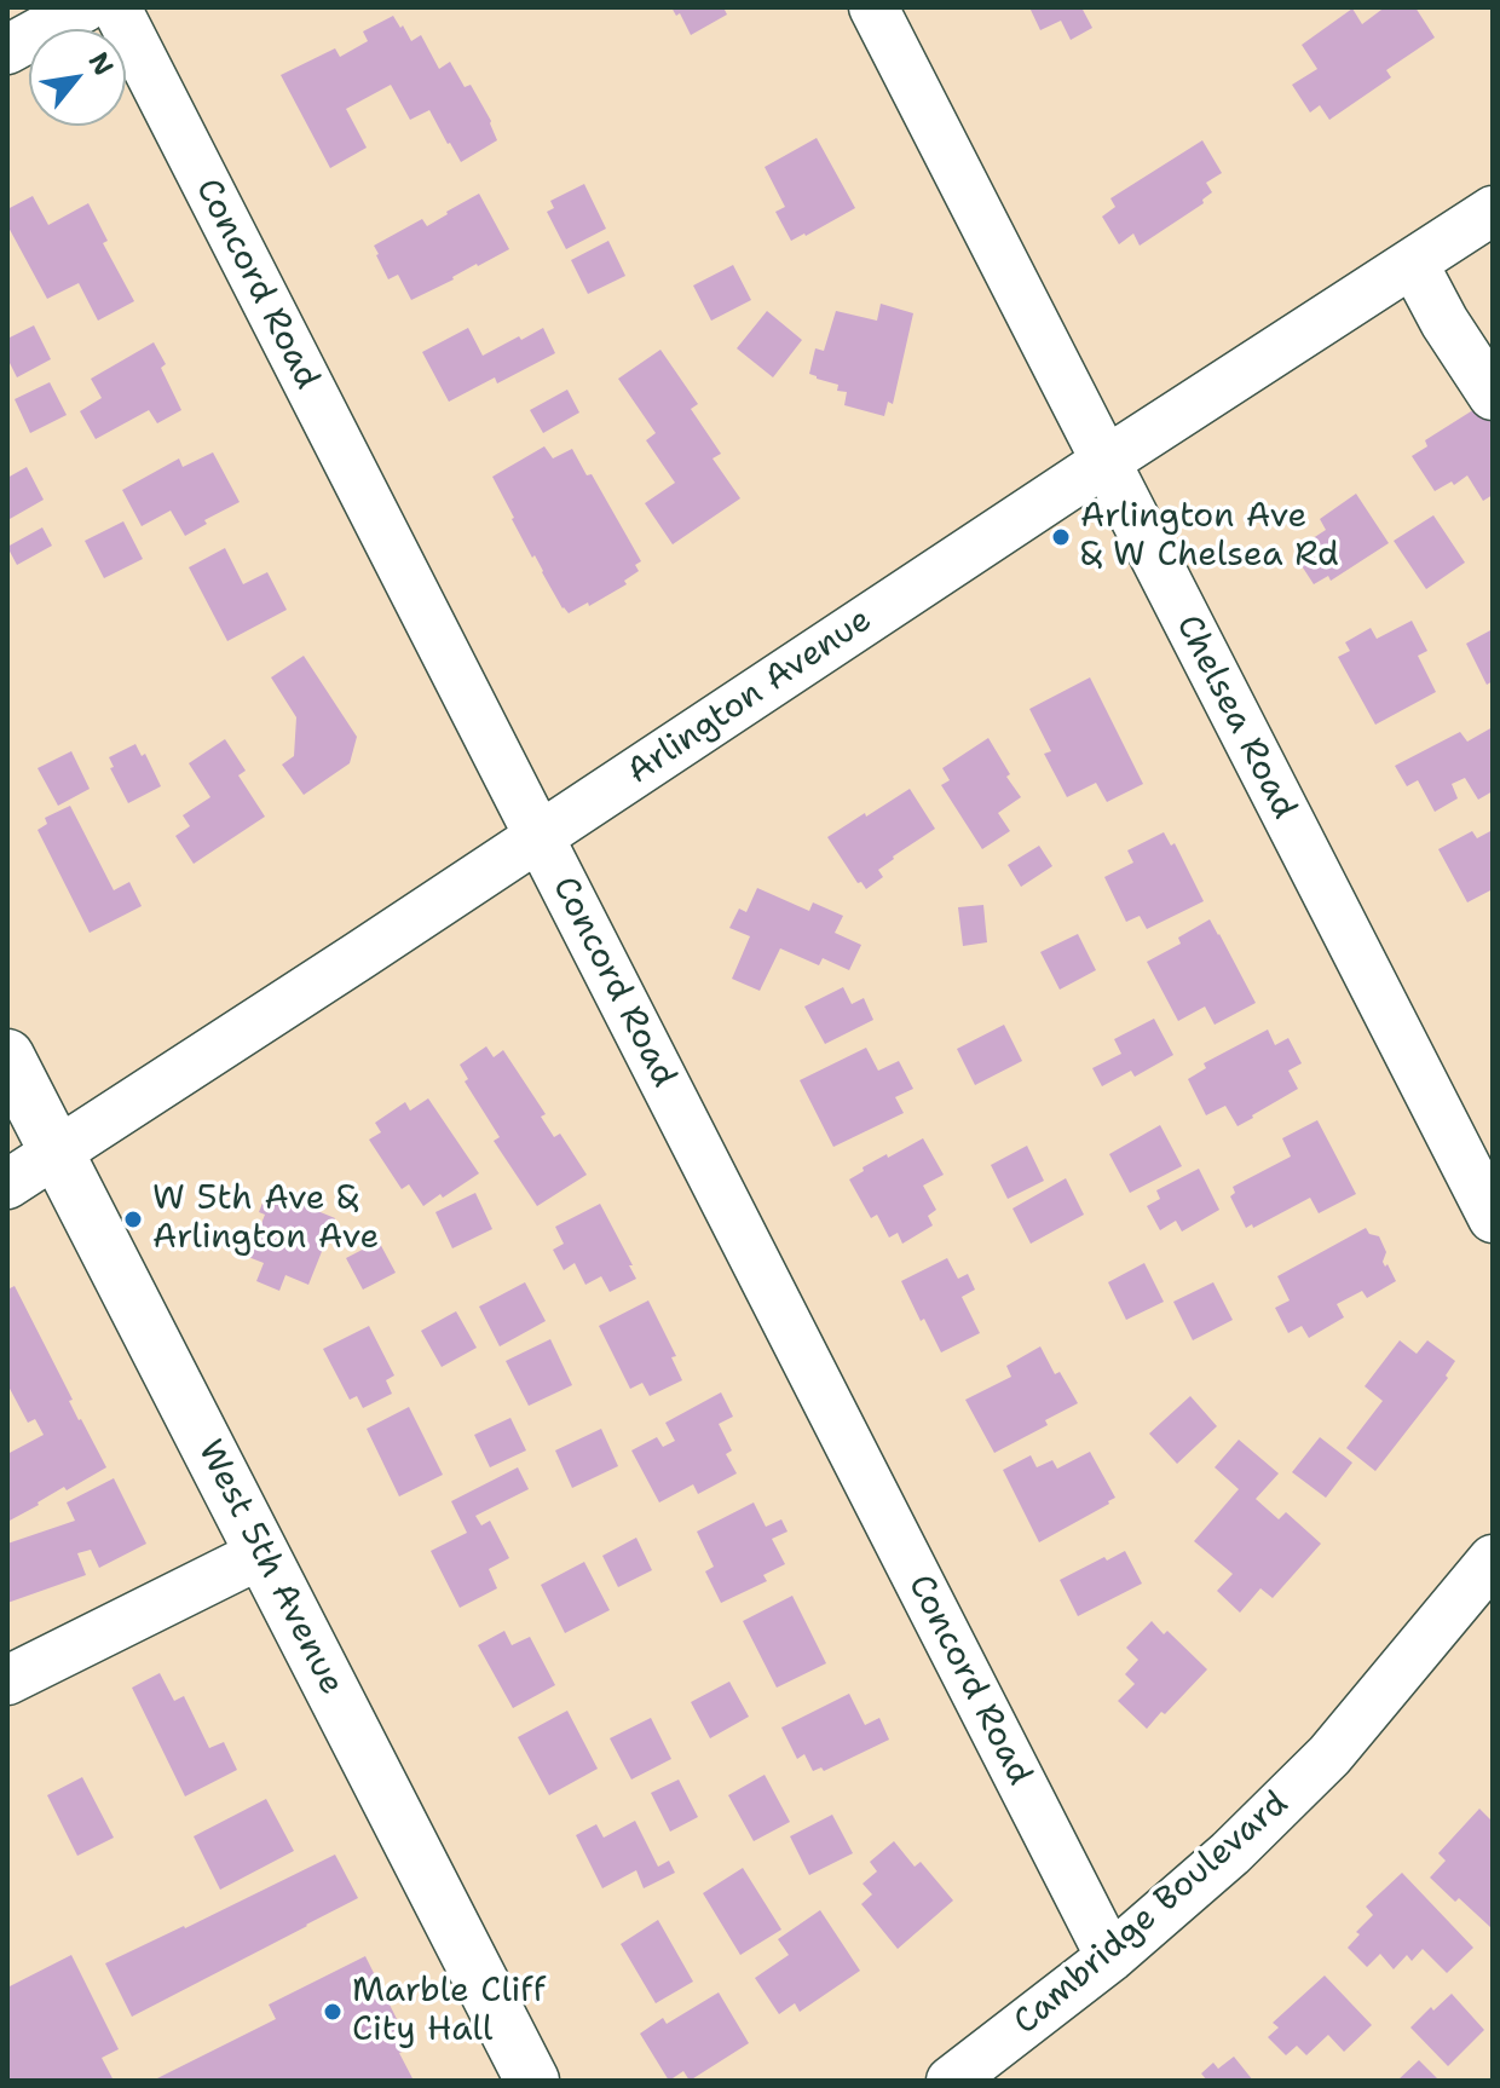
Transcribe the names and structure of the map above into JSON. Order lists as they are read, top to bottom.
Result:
{
  "streets": {
    "main road": ["West 5th Avenue"],
    "street": [
      "Concord Road",
      "Arlington Avenue",
      "Chelsea Road",
      "Cambridge Boulevard"
    ]
  },
  "crossings": [
    ["Concord Road", "Arlington Avenue"],
    ["Concord Road", "Cambridge Boulevard"],
    ["Arlington Avenue", "Chelsea Road"],
    ["Arlington Avenue", "West 5th Avenue"]
  ],
  "places": ["Arlington Ave & W Chelsea Rd", "W 5th Ave & Arlington Ave", "Marble Cliff City Hall"],
  "north": "top right"
}
